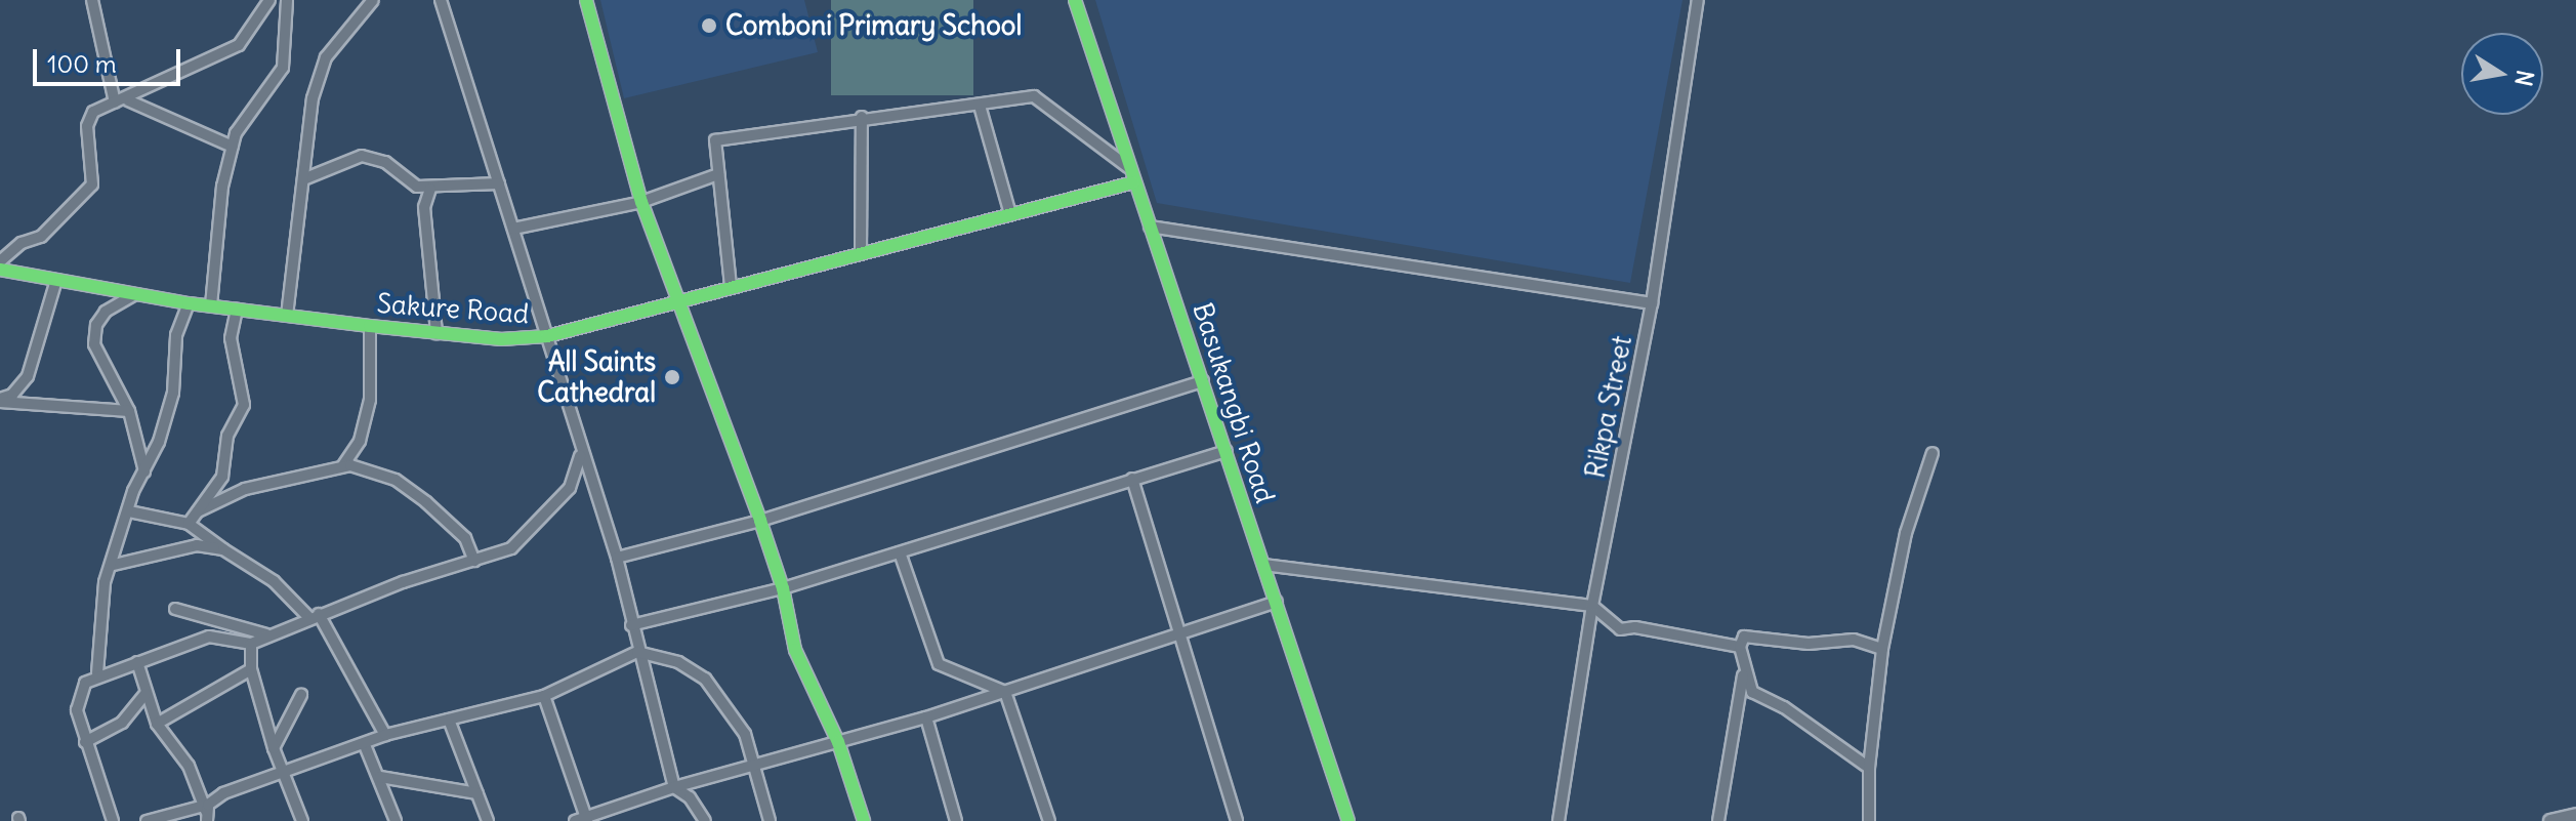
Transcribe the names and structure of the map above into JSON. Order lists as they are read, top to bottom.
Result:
{
  "streets": {
    "street": ["Sakure Road", "Basukangbi Road", "Rikpa Street"]
  },
  "crossings": [
    ["Sakure Road", "Basukangbi Road"]
  ],
  "places": ["Comboni Primary School", "All Saints Cathedral"],
  "scale_bar": "100 m",
  "north": "right"
}
